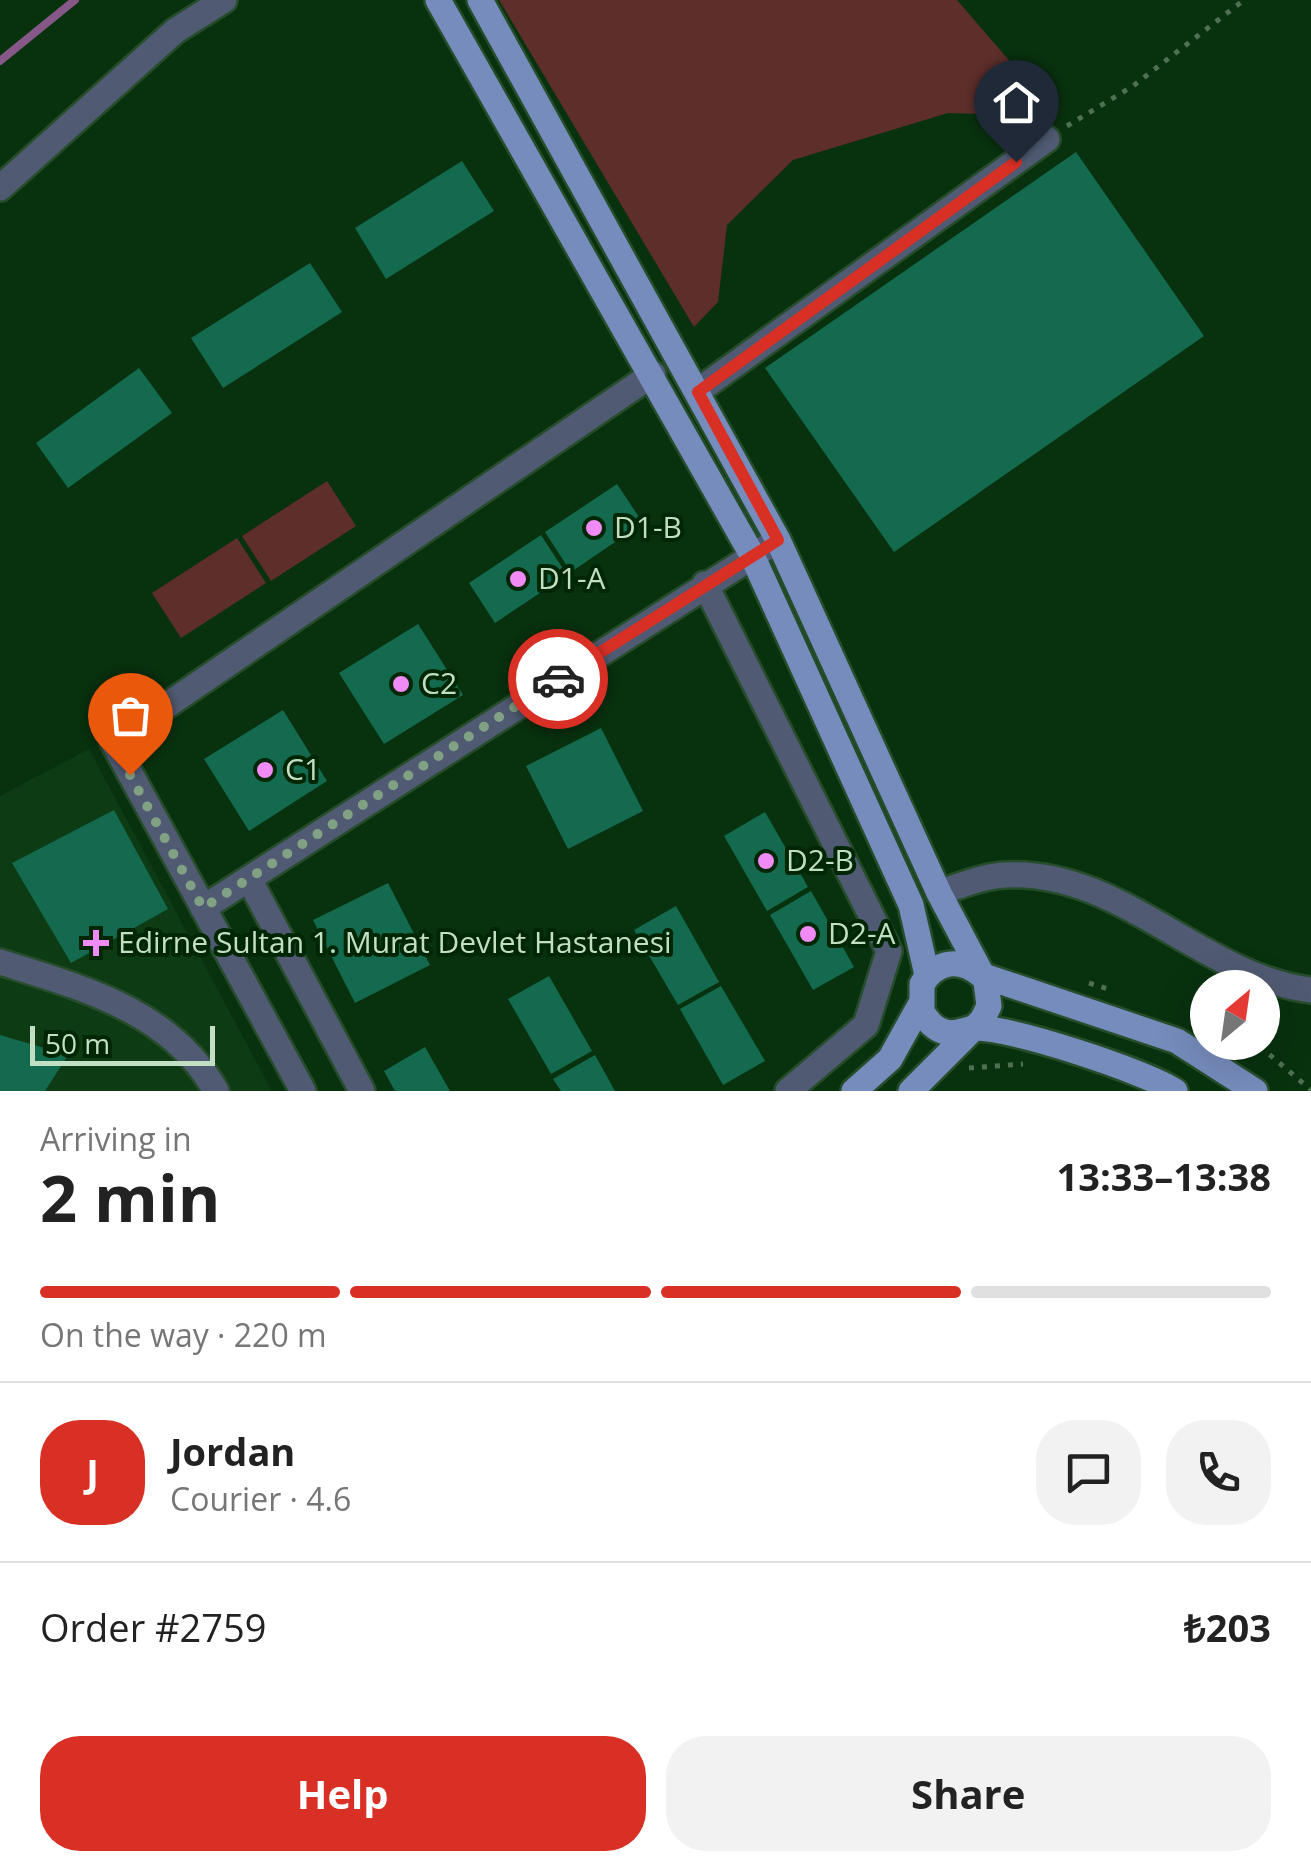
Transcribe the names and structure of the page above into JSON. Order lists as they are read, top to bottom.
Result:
{
  "places": {
    "other": [
      "D1-B",
      "D1-A",
      "C2",
      "C1",
      "D2-B",
      "D2-A"
    ],
    "health": ["Edirne Sultan 1. Murat Devlet Hastanesi"]
  },
  "scale_bar": "50 m",
  "north": "top right",
  "page": {
    "scale": "50 m",
    "heading": ["2 min", "Arriving in", "13:33–13:38"],
    "panel": [
      "Jordan",
      "Courier · 4.6",
      "Order #2759",
      "₺203"
    ],
    "bar": "On the way · 220 m",
    "round": "J",
    "buttons": ["Help", "Share"]
  }
}
